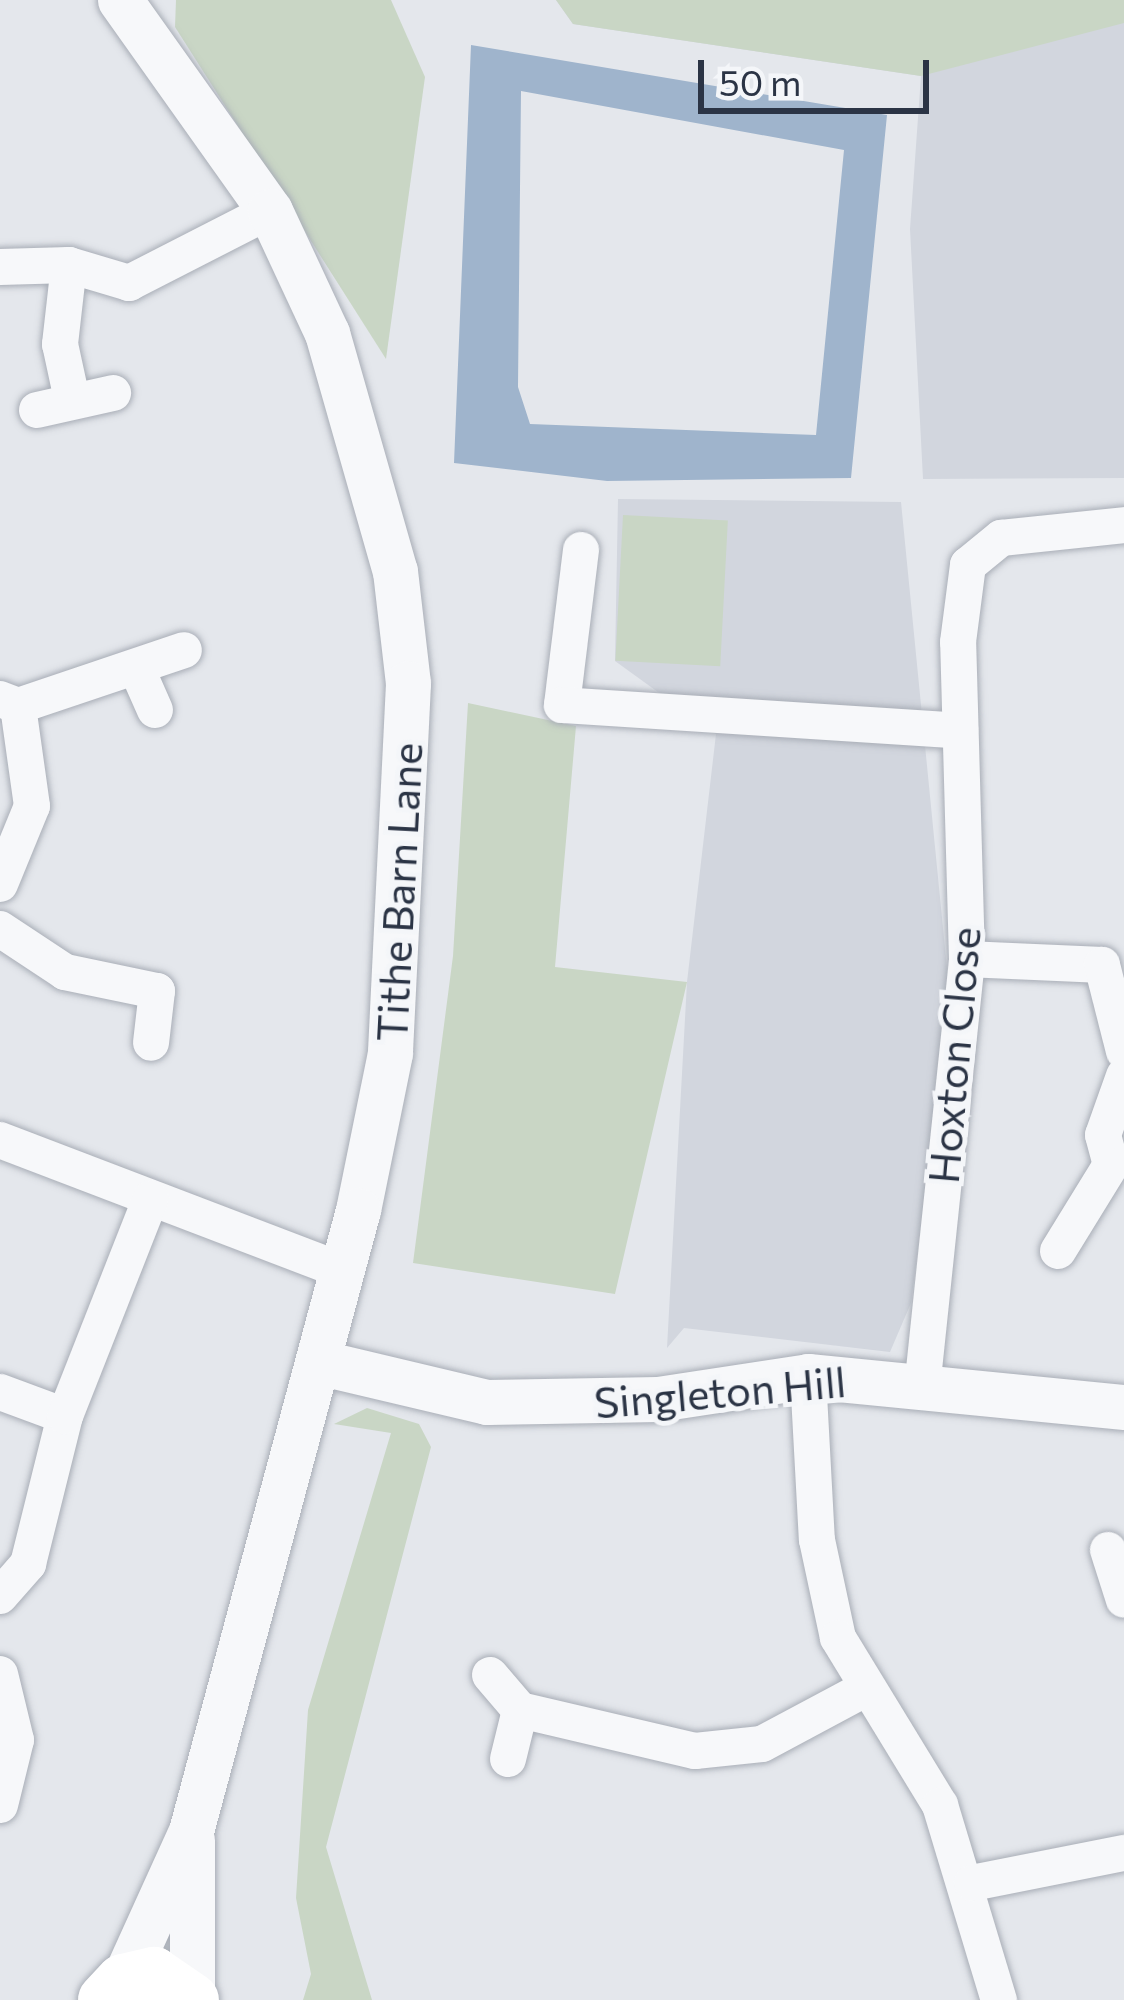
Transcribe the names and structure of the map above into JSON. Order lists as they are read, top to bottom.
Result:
{
  "streets": {
    "street": ["Tithe Barn Lane", "Hoxton Close", "Singleton Hill"]
  },
  "crossings": [
    ["Tithe Barn Lane", "Singleton Hill"],
    ["Hoxton Close", "Singleton Hill"]
  ],
  "scale_bar": "50 m"
}
